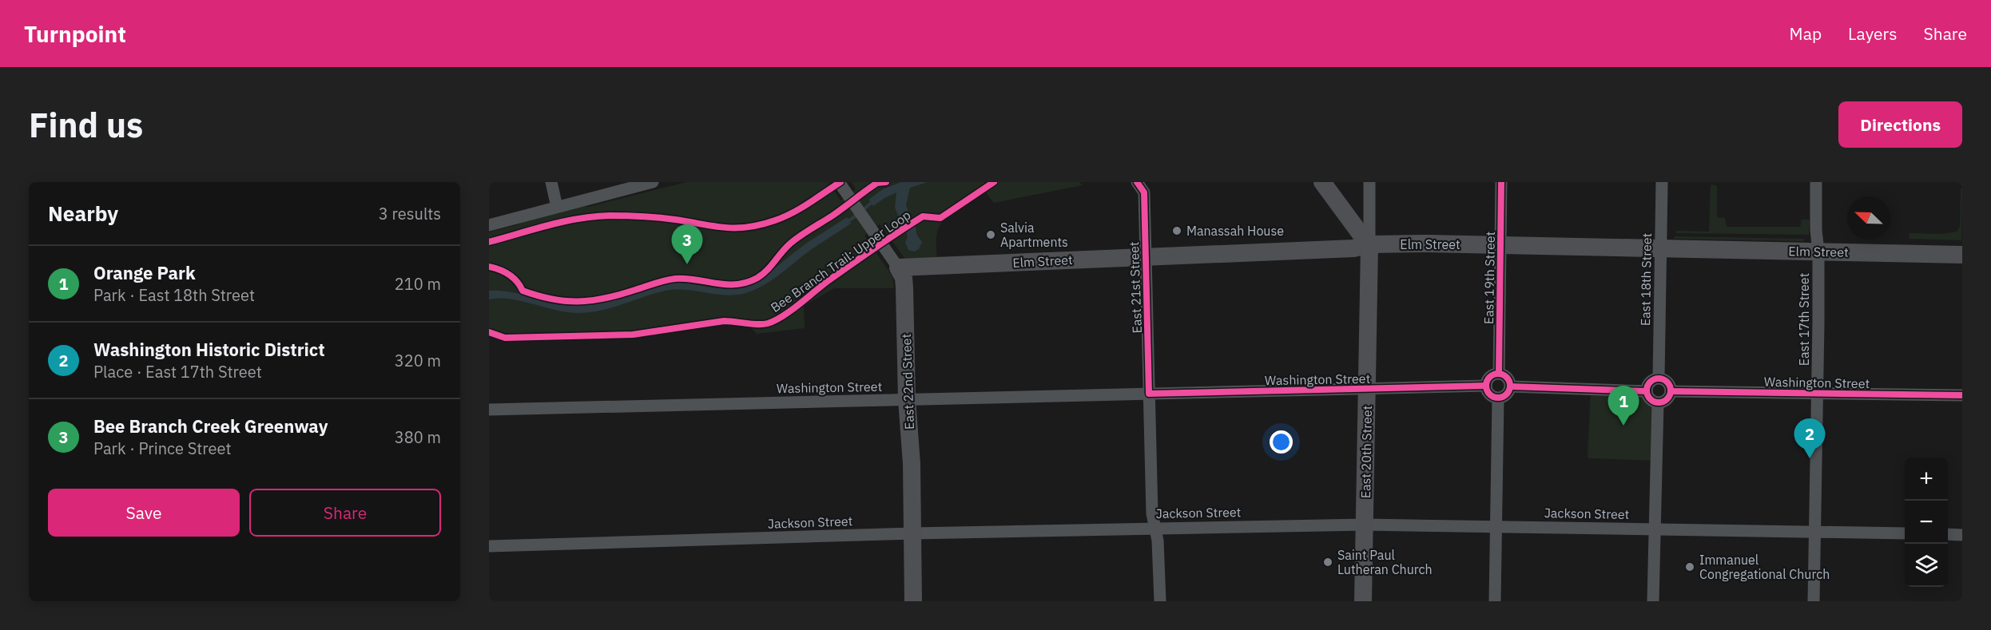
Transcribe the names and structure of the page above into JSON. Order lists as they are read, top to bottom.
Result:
{
  "streets": {
    "street": [
      "Elm Street",
      "East 19th Street",
      "East 18th Street",
      "East 21st Street",
      "East 17th Street",
      "Washington Street",
      "East 22nd Street",
      "East 20th Street",
      "Jackson Street"
    ],
    "cycle path": ["Bee Branch Trail: Upper Loop"]
  },
  "crossings": [
    ["Elm Street", "East 19th Street"],
    ["Elm Street", "East 18th Street"],
    ["Elm Street", "East 21st Street"],
    ["Elm Street", "East 17th Street"],
    ["Elm Street", "East 22nd Street"],
    ["Elm Street", "East 20th Street"],
    ["East 19th Street", "Washington Street"],
    ["East 18th Street", "Washington Street"],
    ["East 21st Street", "Washington Street"],
    ["East 21st Street", "Jackson Street"],
    ["East 17th Street", "Washington Street"],
    ["East 17th Street", "Jackson Street"],
    ["Washington Street", "East 22nd Street"],
    ["Washington Street", "East 20th Street"],
    ["East 22nd Street", "Jackson Street"],
    ["East 20th Street", "Jackson Street"]
  ],
  "places": [
    "Manassah House",
    "Salvia Apartments",
    "Saint Paul Lutheran Church",
    "Immanuel Congregational Church"
  ],
  "north": "top left",
  "page": {
    "header": "Turnpoint",
    "nav": ["Map", "Layers", "Share"],
    "buttons": [
      "Directions",
      ["Save", "Share"]
    ],
    "title": "Find us",
    "heading": ["Nearby", "3 results"],
    "pins": ["3", "1", "2"],
    "list": [
      {
        "mark": "1",
        "name": "Orange Park",
        "note": "Park · East 18th Street",
        "value": "210 m"
      },
      {
        "mark": "2",
        "name": "Washington Historic District",
        "note": "Place · East 17th Street",
        "value": "320 m"
      },
      {
        "mark": "3",
        "name": "Bee Branch Creek Greenway",
        "note": "Park · Prince Street",
        "value": "380 m"
      }
    ],
    "map_buttons": ["+", "−"]
  }
}
